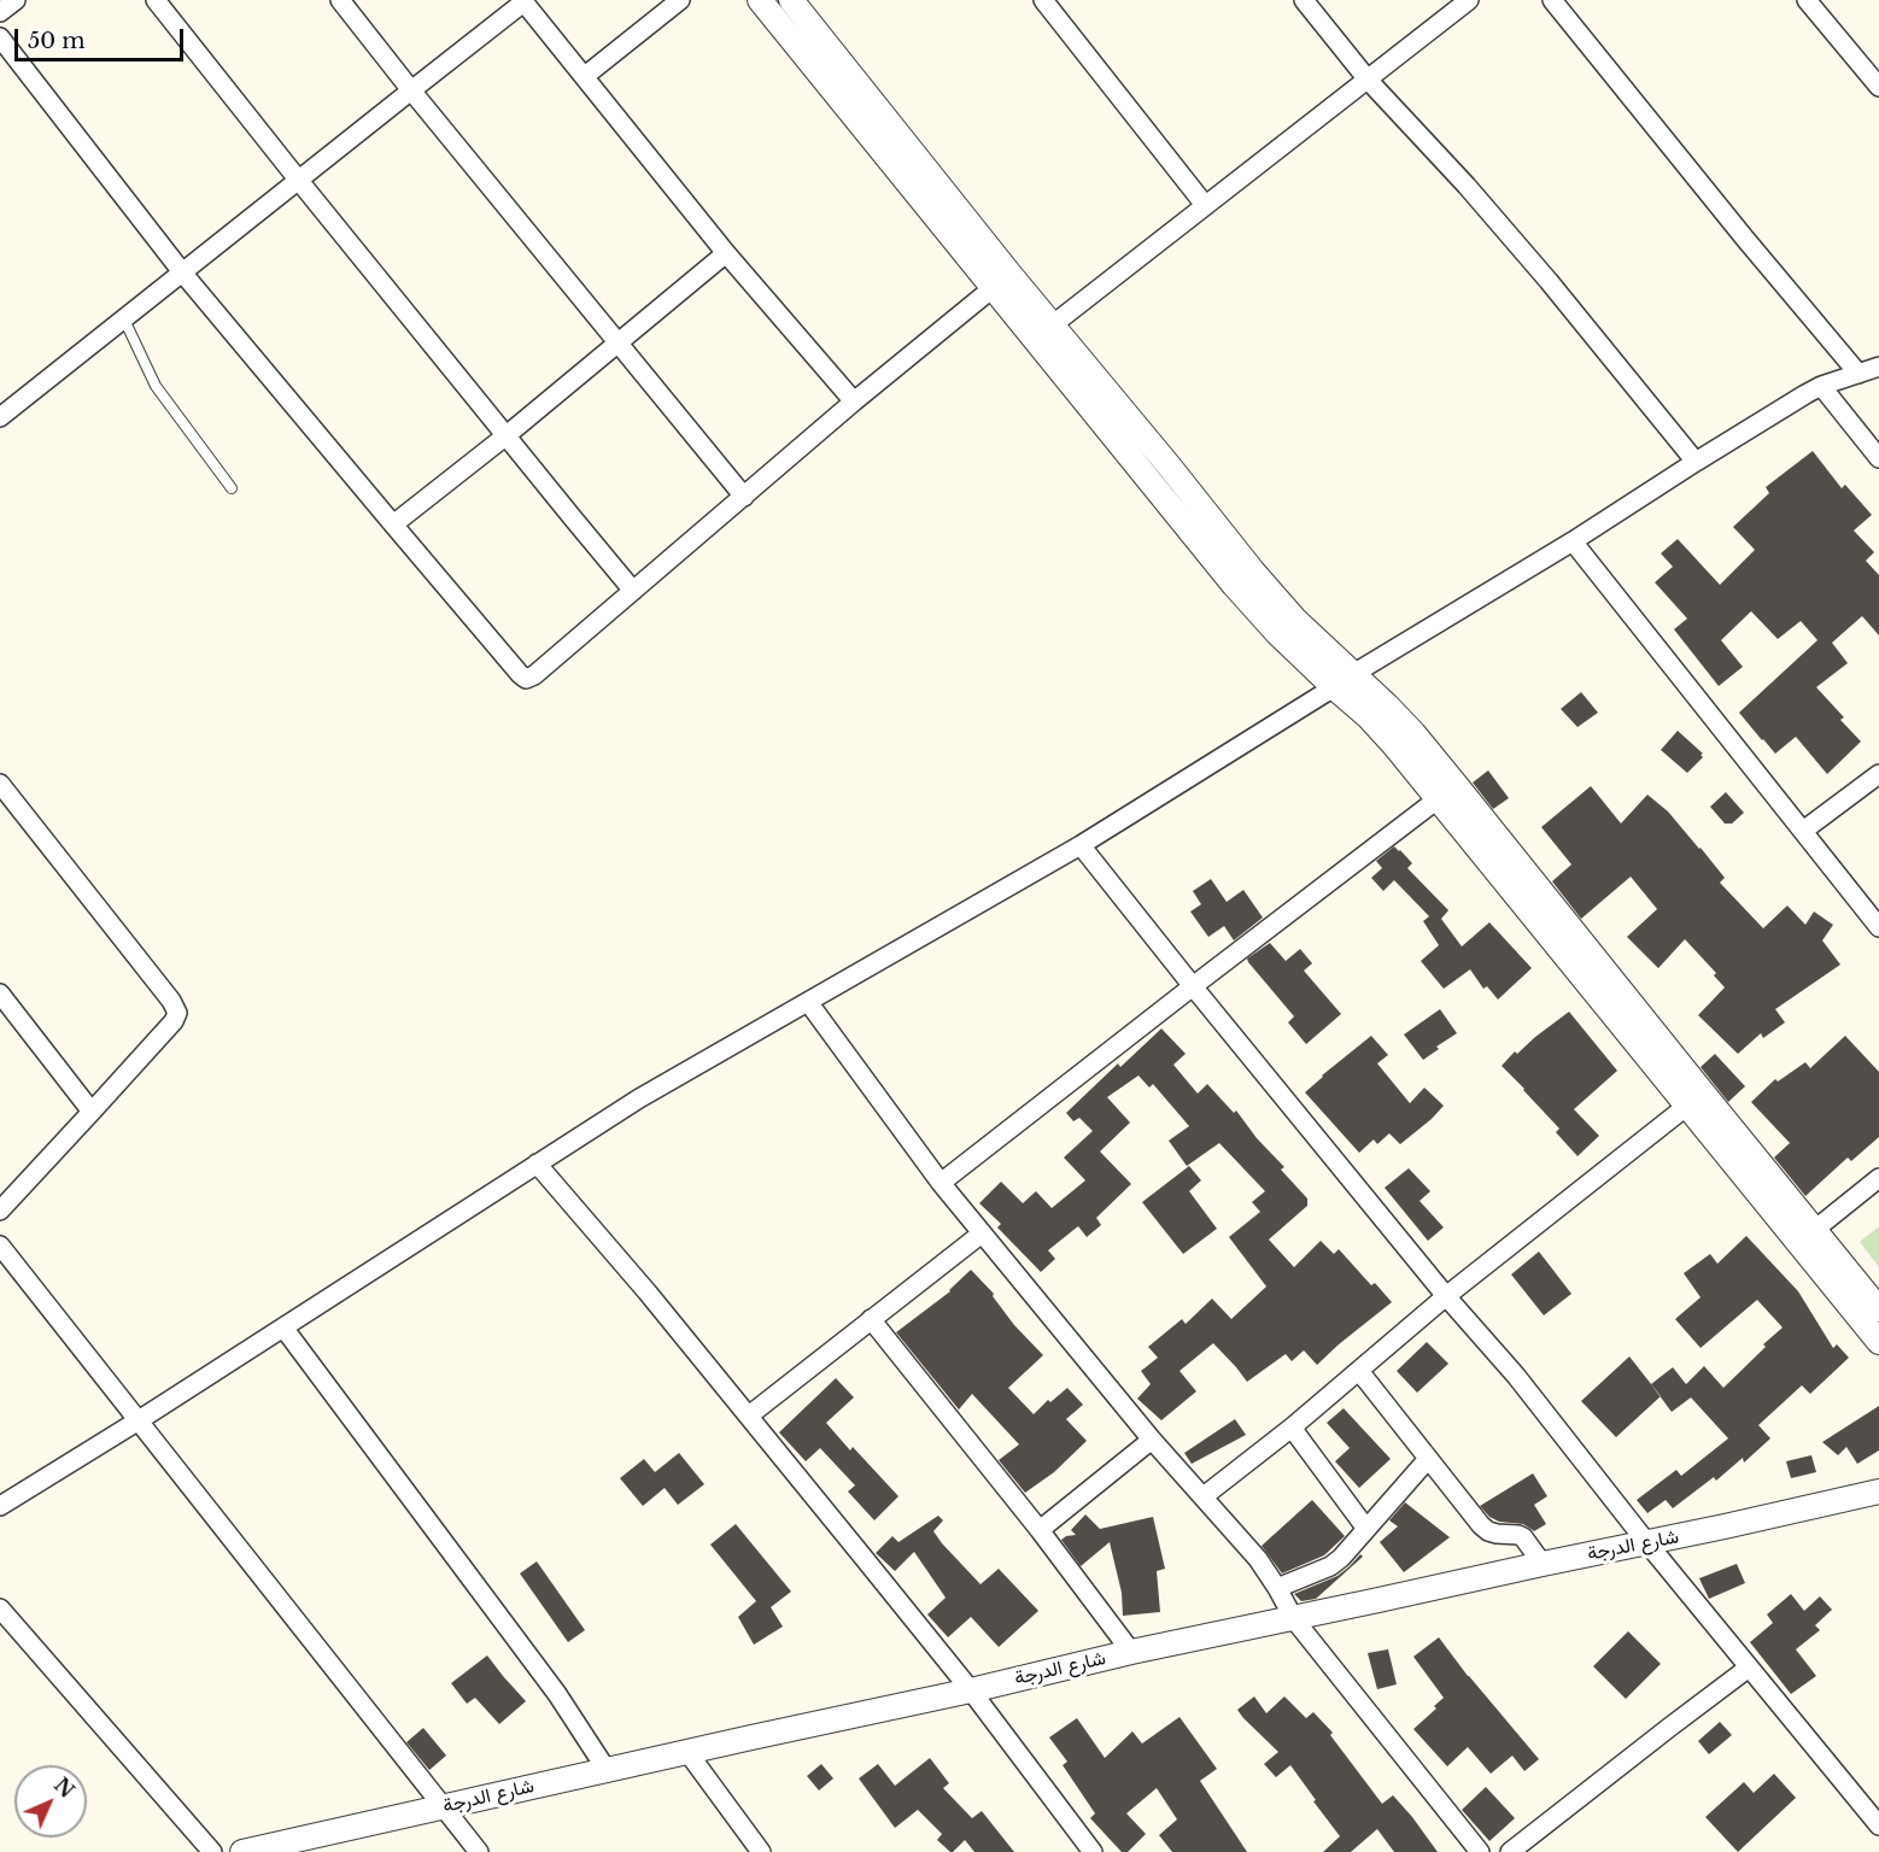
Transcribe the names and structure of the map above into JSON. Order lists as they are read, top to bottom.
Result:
{
  "streets": {
    "street": ["شارع الدرجة"]
  },
  "scale_bar": "50 m",
  "north": "top right"
}
